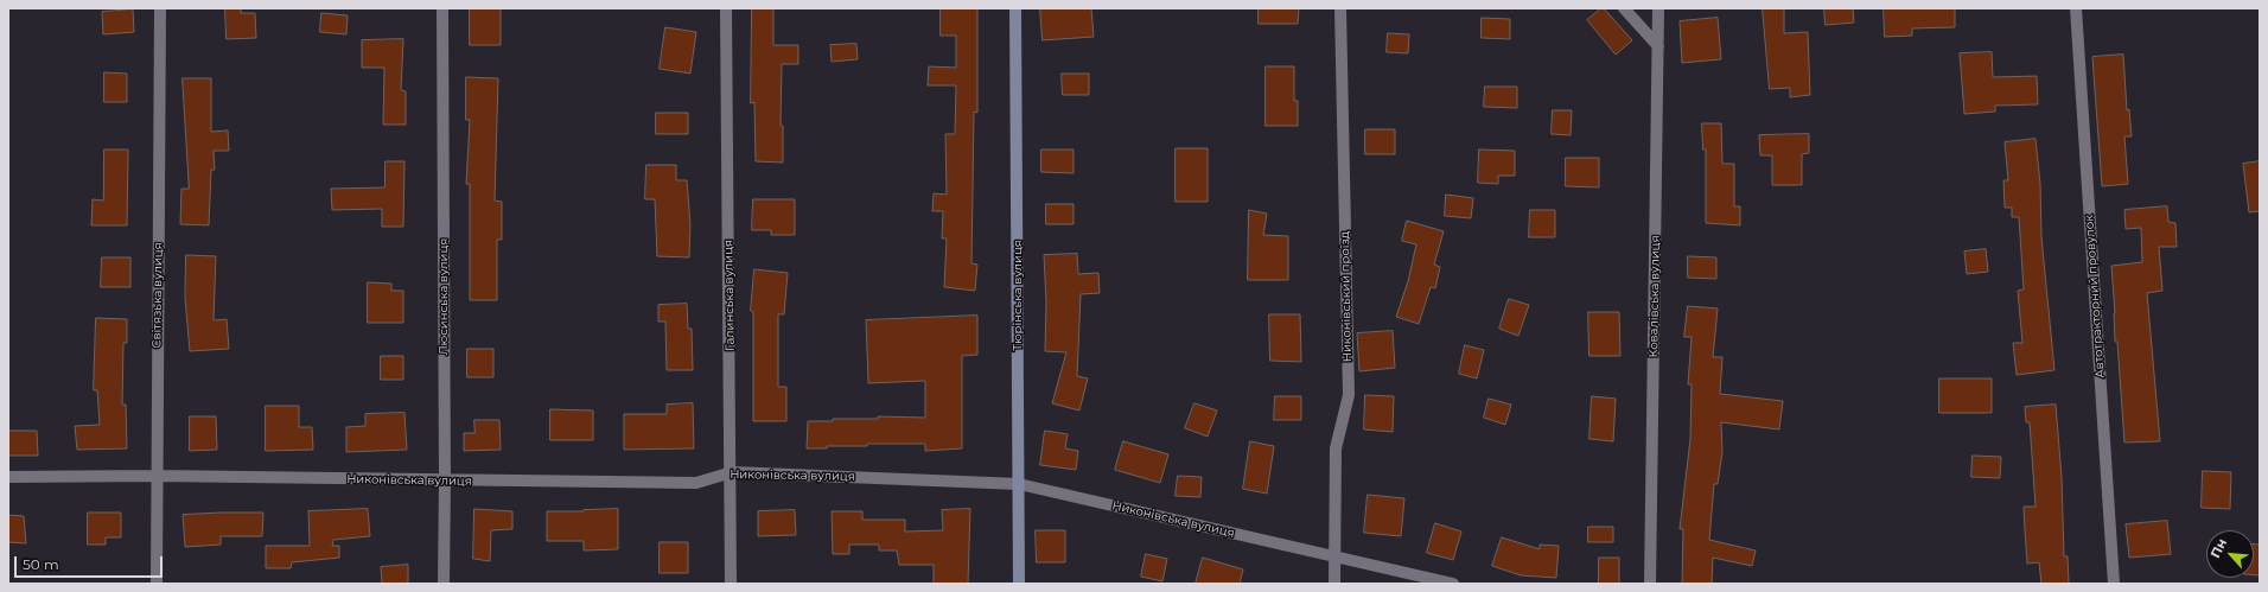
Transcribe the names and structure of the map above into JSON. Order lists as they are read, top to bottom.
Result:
{
  "streets": {
    "main road": ["Тюрінська вулиця"],
    "street": [
      "Світязька вулиця",
      "Галинська вулиця",
      "Люсинська вулиця",
      "Никонівський проїзд",
      "Ковалівська вулиця",
      "Автотракторний провулок",
      "Никонівська вулиця"
    ]
  },
  "crossings": [
    ["Світязька вулиця", "Никонівська вулиця"],
    ["Галинська вулиця", "Никонівська вулиця"],
    ["Тюрінська вулиця", "Никонівська вулиця"],
    ["Люсинська вулиця", "Никонівська вулиця"],
    ["Никонівський проїзд", "Никонівська вулиця"]
  ],
  "scale_bar": "50 m",
  "north": "top left"
}
